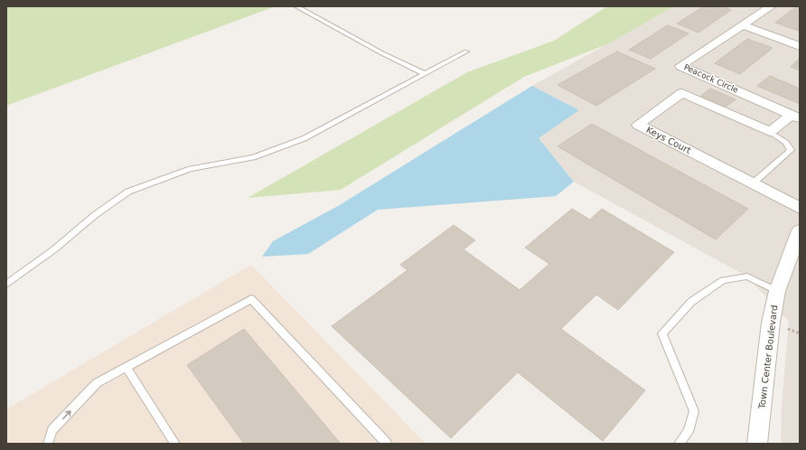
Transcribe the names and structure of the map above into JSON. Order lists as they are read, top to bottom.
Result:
{
  "streets": {
    "street": ["Peacock Circle", "Keys Court", "Town Center Boulevard"]
  }
}
